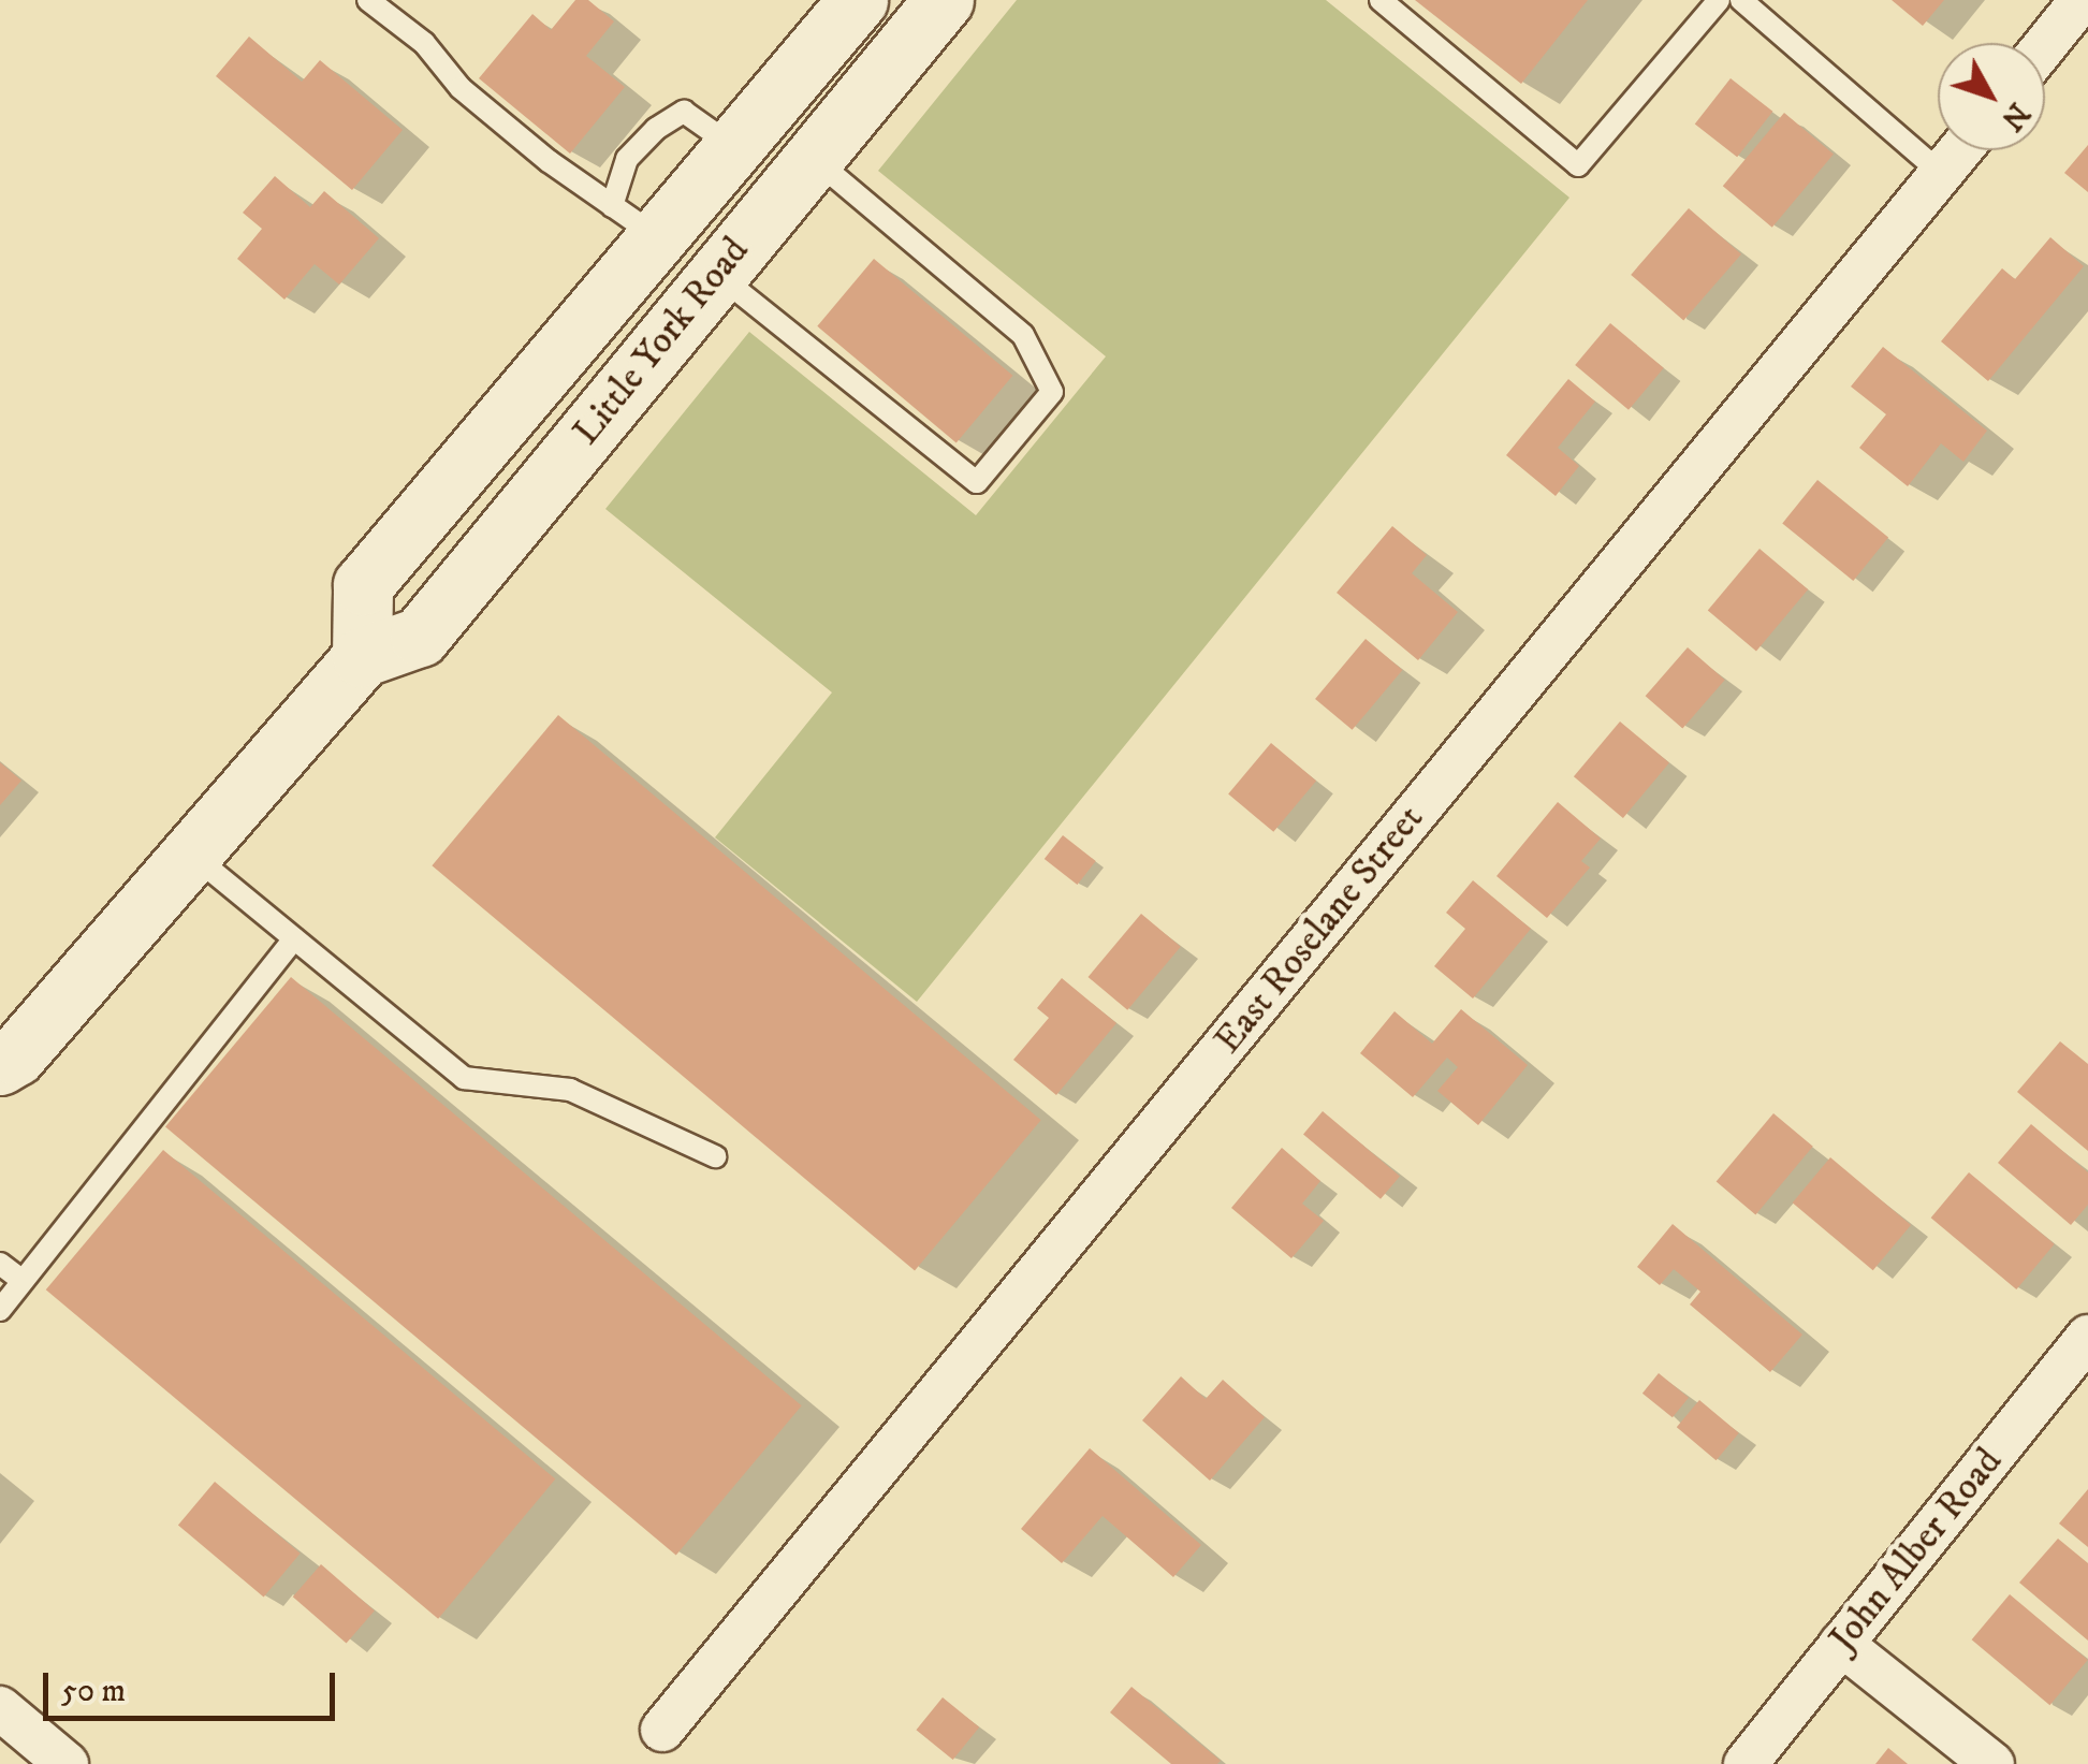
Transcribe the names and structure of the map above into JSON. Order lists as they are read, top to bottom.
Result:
{
  "streets": {
    "main road": ["Little York Road"],
    "street": ["East Roselane Street", "John Alber Road"]
  },
  "scale_bar": "50 m",
  "north": "bottom right"
}
